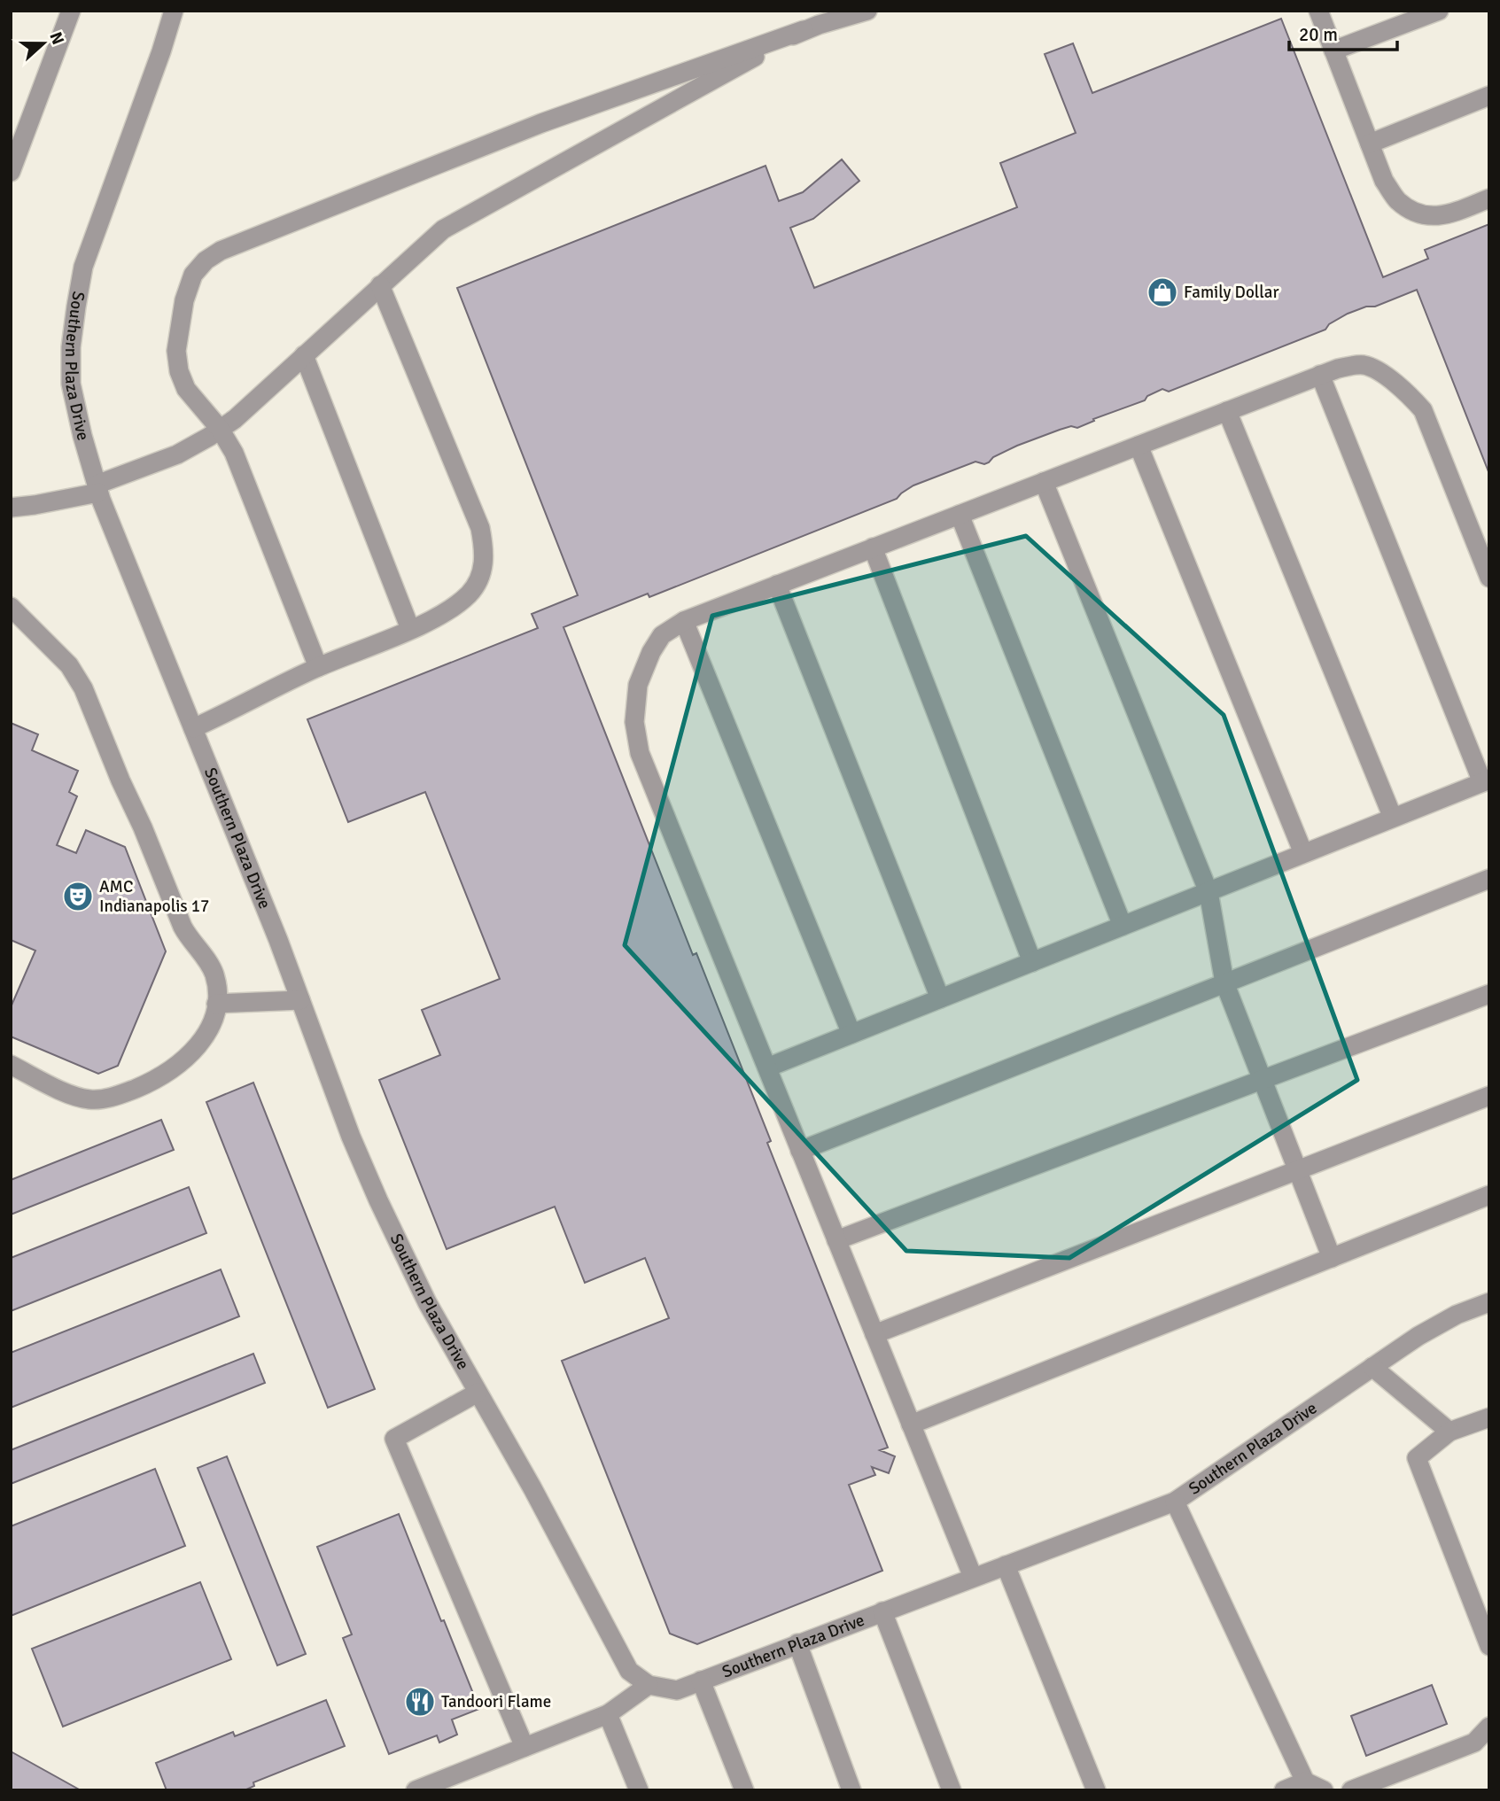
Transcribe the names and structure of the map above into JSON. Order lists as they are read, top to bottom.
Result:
{
  "streets": {
    "street": ["Southern Plaza Drive"]
  },
  "places": {
    "shop": ["Family Dollar"],
    "theatre": ["AMC Indianapolis 17"],
    "restaurant": ["Tandoori Flame"]
  },
  "scale_bar": "20 m",
  "north": "right"
}
